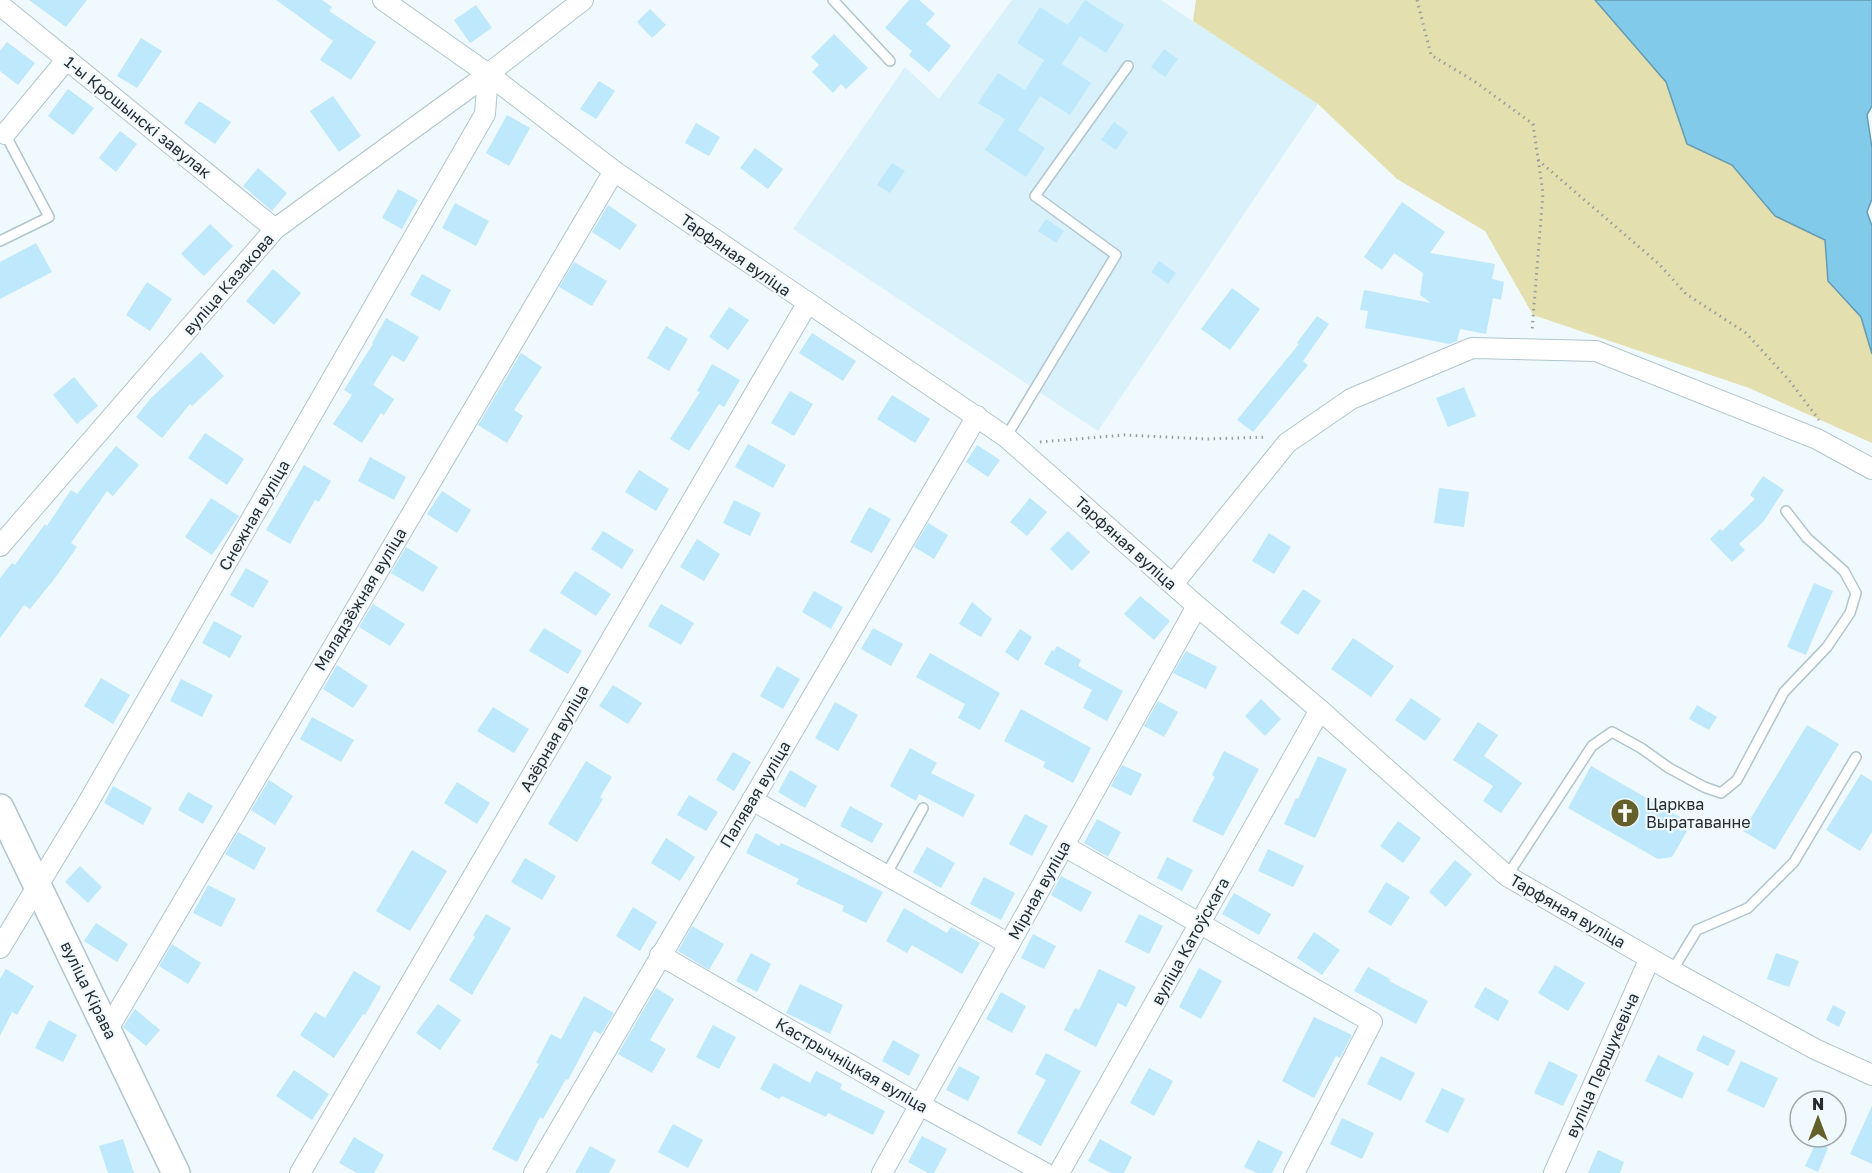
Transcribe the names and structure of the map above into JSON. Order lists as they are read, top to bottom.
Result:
{
  "streets": {
    "main road": ["вуліца Кірава"],
    "street": [
      "1-ы Крошынскі завулак",
      "Тарфяная вуліца",
      "вуліца Казакова",
      "Снежная вуліца",
      "Маладзёжная вуліца",
      "Азёрная вуліца",
      "Палявая вуліца",
      "Мірная вуліца",
      "вуліца Катоўскага",
      "Кастрычніцкая вуліца",
      "вуліца Першукевіча"
    ]
  },
  "crossings": [
    ["1-ы Крошынскі завулак", "вуліца Казакова"],
    ["Тарфяная вуліца", "вуліца Казакова"],
    ["Тарфяная вуліца", "Снежная вуліца"],
    ["Тарфяная вуліца", "Маладзёжная вуліца"],
    ["Тарфяная вуліца", "Азёрная вуліца"],
    ["Тарфяная вуліца", "Палявая вуліца"],
    ["Тарфяная вуліца", "Мірная вуліца"],
    ["Тарфяная вуліца", "вуліца Катоўскага"],
    ["Тарфяная вуліца", "вуліца Першукевіча"],
    ["вуліца Казакова", "Снежная вуліца"],
    ["Снежная вуліца", "вуліца Кірава"],
    ["Маладзёжная вуліца", "вуліца Кірава"],
    ["Палявая вуліца", "Кастрычніцкая вуліца"],
    ["Мірная вуліца", "Кастрычніцкая вуліца"]
  ],
  "places": {
    "church": ["Царква Выратаванне"]
  },
  "north": "top"
}
